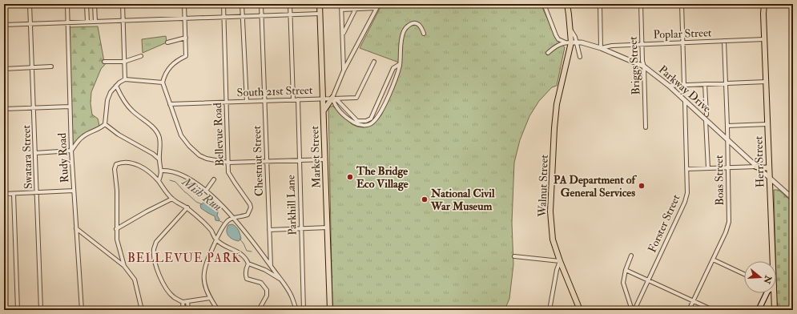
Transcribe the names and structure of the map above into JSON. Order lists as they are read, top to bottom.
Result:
{
  "streets": {
    "main road": ["Market Street", "Herr Street", "Walnut Street"],
    "street": [
      "Poplar Street",
      "Briggs Street",
      "Parkway Drive",
      "South 21st Street",
      "Bellevue Road",
      "Swatara Street",
      "Rudy Road",
      "Chestnut Street",
      "Boas Street",
      "Parkhill Lane",
      "Forster Street"
    ]
  },
  "crossings": [
    ["Poplar Street", "Briggs Street"],
    ["Poplar Street", "Parkway Drive"],
    ["Poplar Street", "Herr Street"],
    ["Poplar Street", "Boas Street"],
    ["Briggs Street", "Parkway Drive"],
    ["Parkway Drive", "Herr Street"],
    ["Parkway Drive", "Boas Street"],
    ["Parkway Drive", "Walnut Street"],
    ["Parkway Drive", "Forster Street"],
    ["South 21st Street", "Bellevue Road"],
    ["South 21st Street", "Market Street"],
    ["South 21st Street", "Chestnut Street"],
    ["South 21st Street", "Parkhill Lane"]
  ],
  "districts": ["BELLEVUE PARK"],
  "water": ["Mish Run"],
  "places": ["The Bridge Eco Village", "PA Department of General Services", "National Civil War Museum"],
  "north": "right"
}
